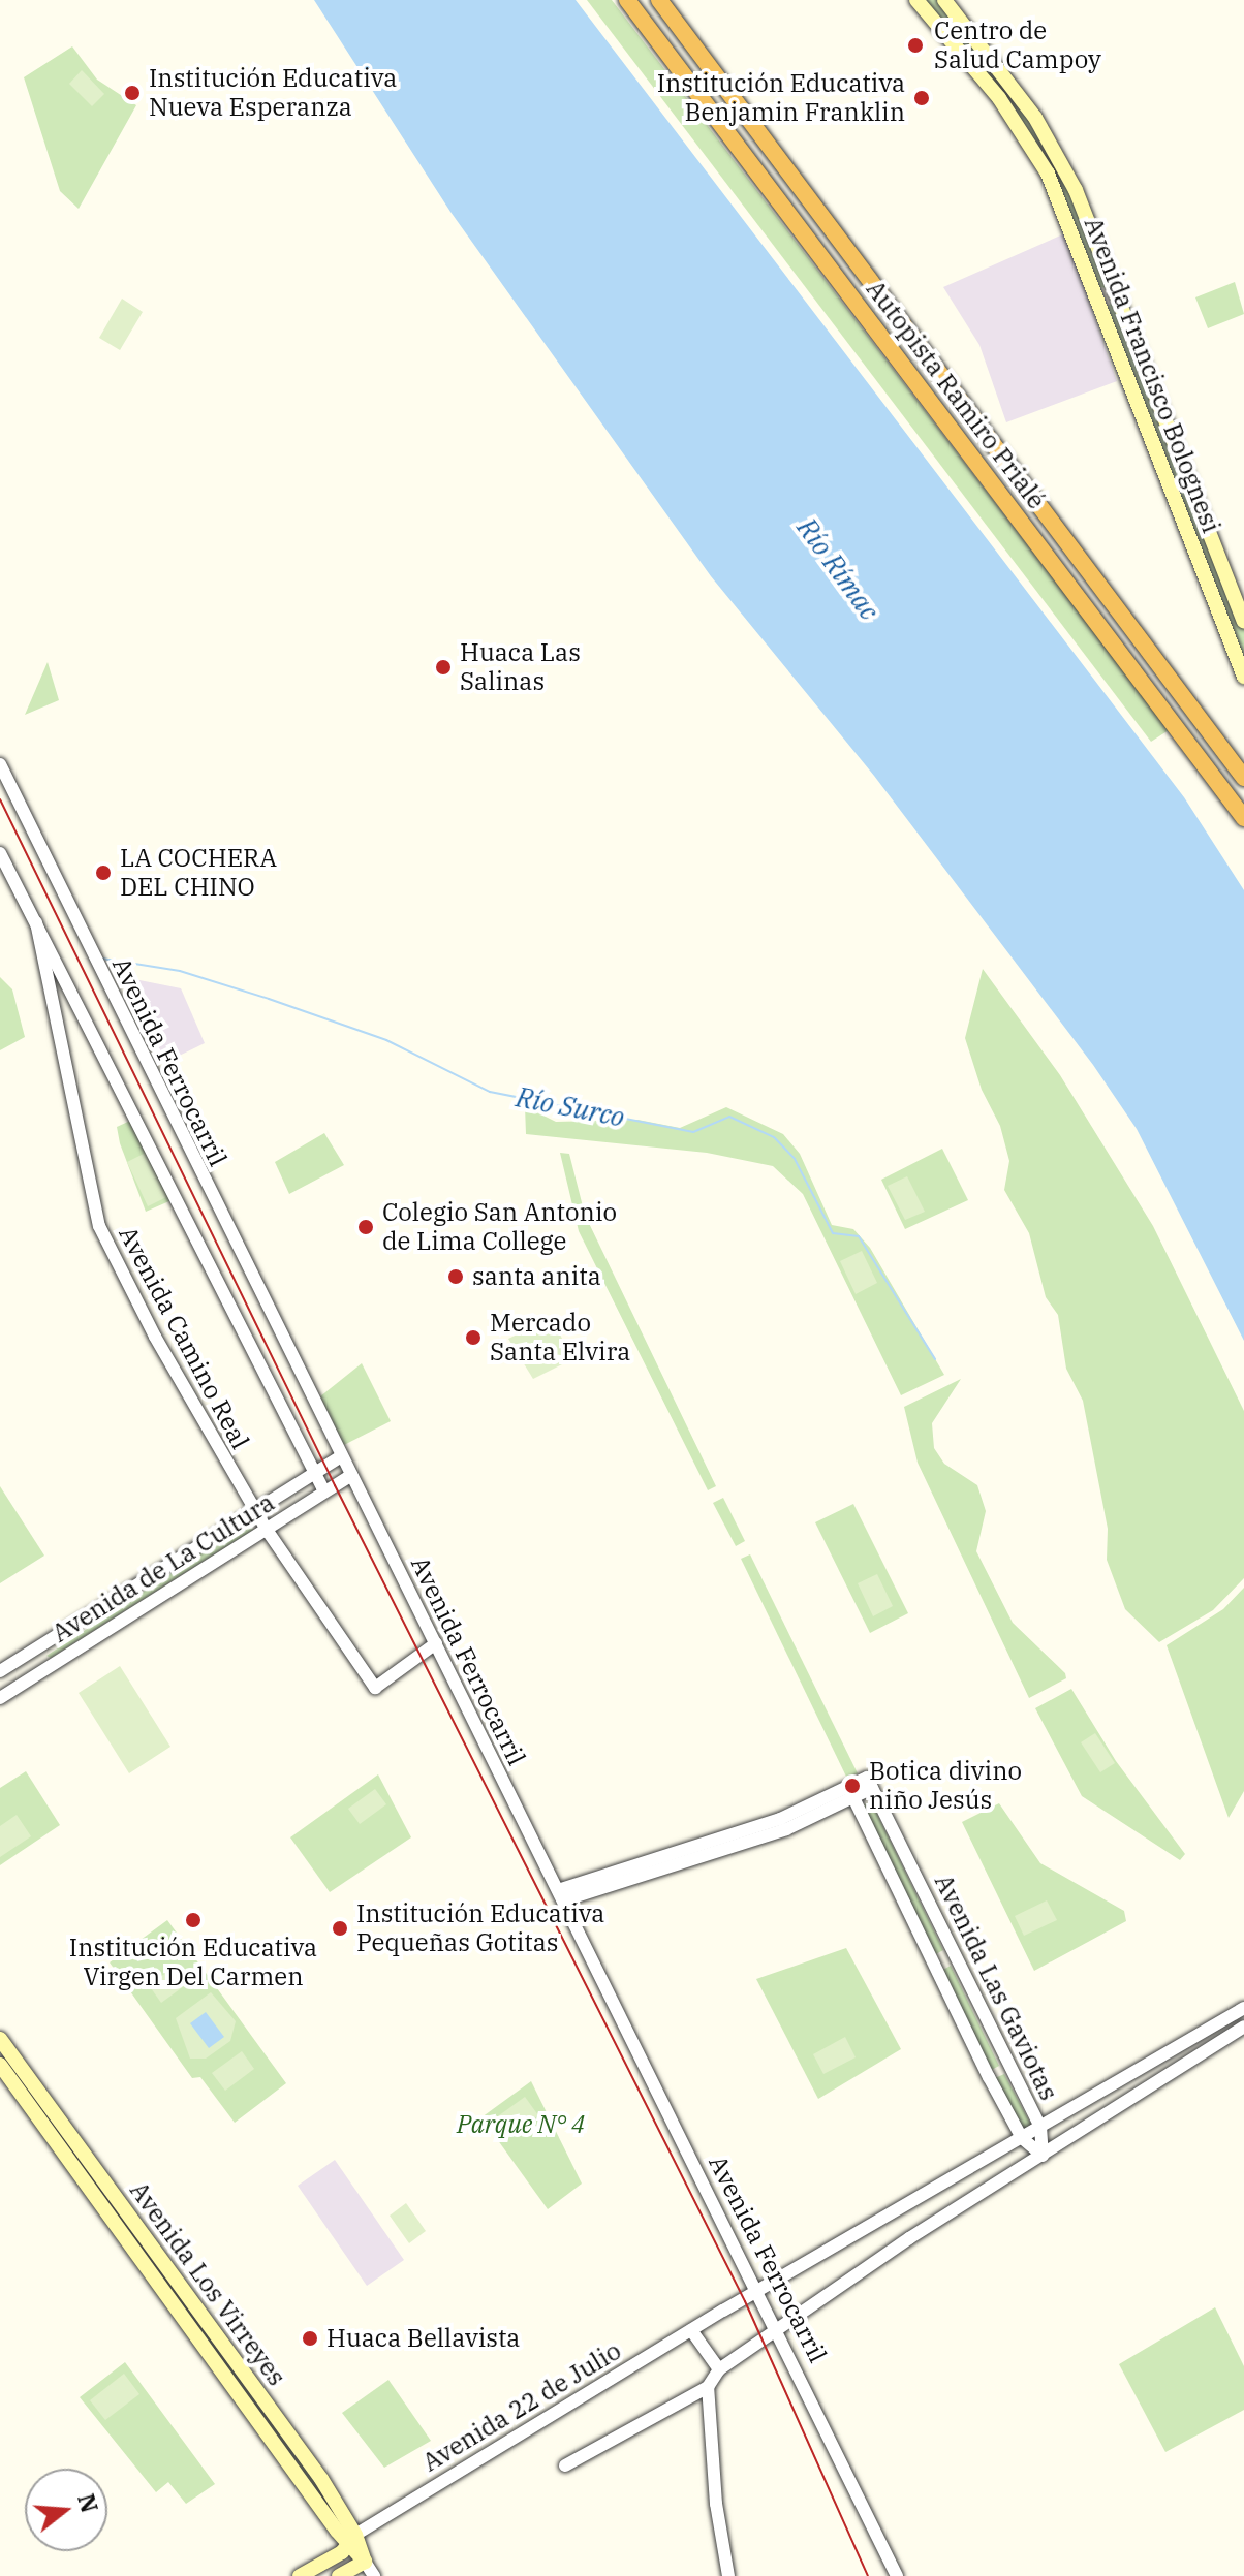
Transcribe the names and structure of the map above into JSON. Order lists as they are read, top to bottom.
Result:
{
  "streets": {
    "highway": ["Autopista Ramiro Prialé"],
    "main road": ["Avenida Francisco Bolognesi", "Avenida Los Virreyes"],
    "street": [
      "Avenida Ferrocarril",
      "Avenida Camino Real",
      "Avenida de La Cultura",
      "Avenida Las Gaviotas",
      "Avenida 22 de Julio"
    ]
  },
  "crossings": [
    ["Avenida Ferrocarril", "Avenida Camino Real"],
    ["Avenida Ferrocarril", "Avenida de La Cultura"],
    ["Avenida Ferrocarril", "Avenida 22 de Julio"],
    ["Avenida Camino Real", "Avenida de La Cultura"],
    ["Avenida Las Gaviotas", "Avenida 22 de Julio"],
    ["Avenida Los Virreyes", "Avenida 22 de Julio"]
  ],
  "water": ["Río Rímac", "Río Surco"],
  "parks": ["Parque N° 4"],
  "places": [
    "Centro de Salud Campoy",
    "Institución Educativa Nueva Esperanza",
    "Institución Educativa Benjamin Franklin",
    "Huaca Las Salinas",
    "LA COCHERA DEL CHINO",
    "Colegio San Antonio de Lima College",
    "santa anita",
    "Mercado Santa Elvira",
    "Botica divino niño Jesús",
    "Institución Educativa Virgen Del Carmen",
    "Institución Educativa Pequeñas Gotitas",
    "Huaca Bellavista"
  ],
  "north": "right"
}
